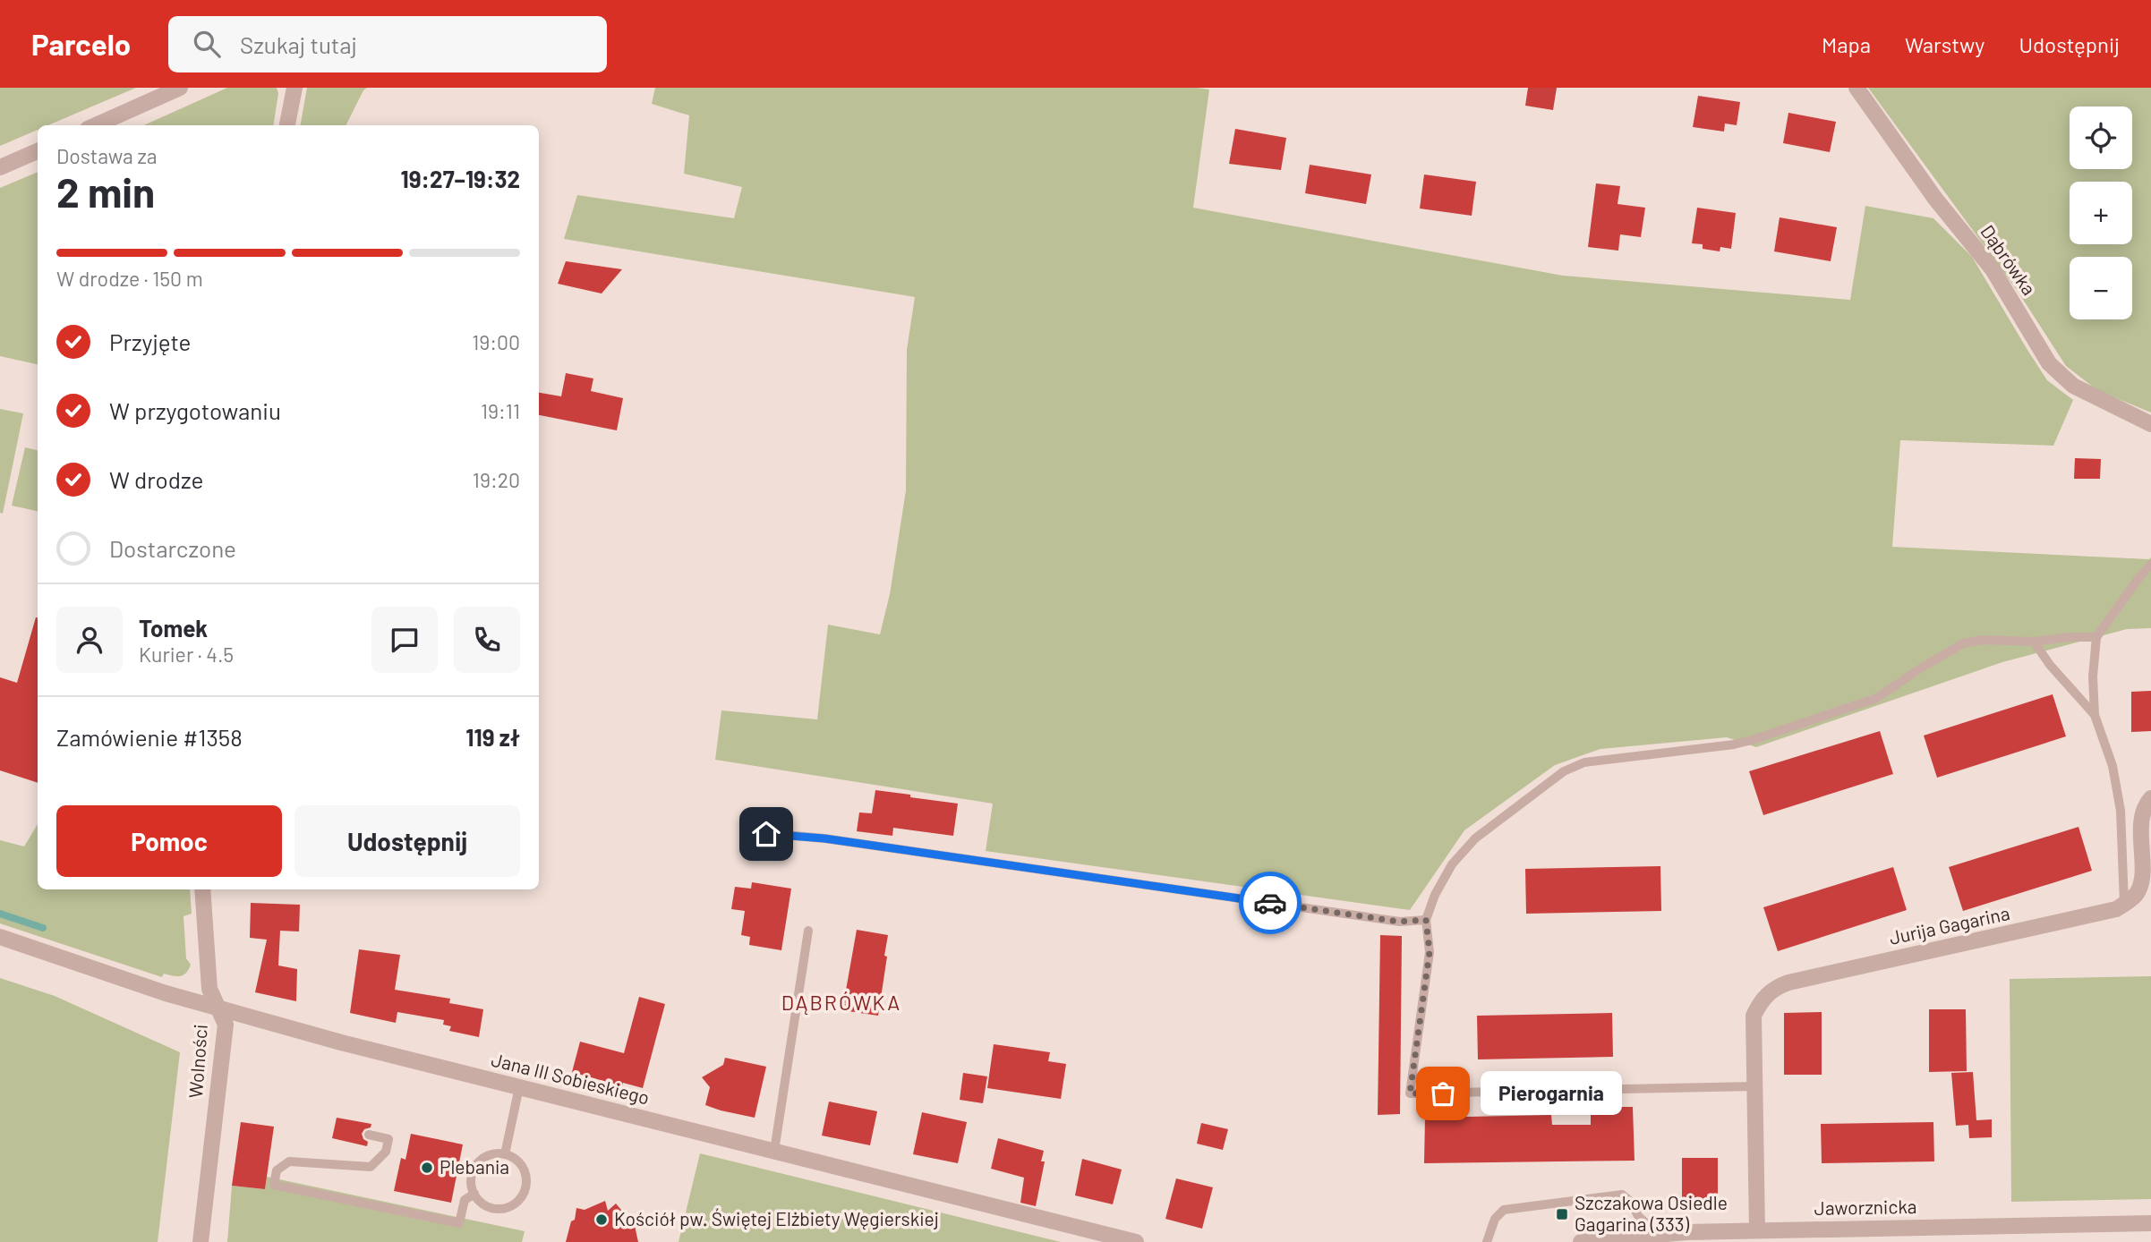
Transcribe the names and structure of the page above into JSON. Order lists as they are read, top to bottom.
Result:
{
  "streets": {
    "street": [
      "Dąbrówka",
      "Jurija Gagarina",
      "Wolności",
      "Jana III Sobieskiego",
      "Jaworznicka"
    ]
  },
  "crossings": [
    ["Jurija Gagarina", "Jaworznicka"],
    ["Wolności", "Jana III Sobieskiego"]
  ],
  "districts": ["DĄBRÓWKA"],
  "places": {
    "other": ["Pierogarnia", "Plebania", "Kościół pw. Świętej Elżbiety Węgierskiej"],
    "transit": ["Szczakowa Osiedle Gagarina (333)"]
  },
  "page": {
    "header": "Parcelo",
    "search": "Szukaj tutaj",
    "nav": ["Mapa", "Warstwy", "Udostępnij"],
    "map_buttons": ["+", "−"],
    "heading": ["2 min", "Dostawa za", "19:27–19:32"],
    "panel": [
      "Tomek",
      "Kurier · 4.5",
      "Zamówienie #1358",
      "119 zł"
    ],
    "bar": "W drodze · 150 m",
    "list": [
      ["Przyjęte", "19:00"],
      ["W przygotowaniu", "19:11"],
      ["W drodze", "19:20"],
      "Dostarczone"
    ],
    "buttons": ["Pomoc", "Udostępnij"],
    "bubble": "Pierogarnia"
  }
}
